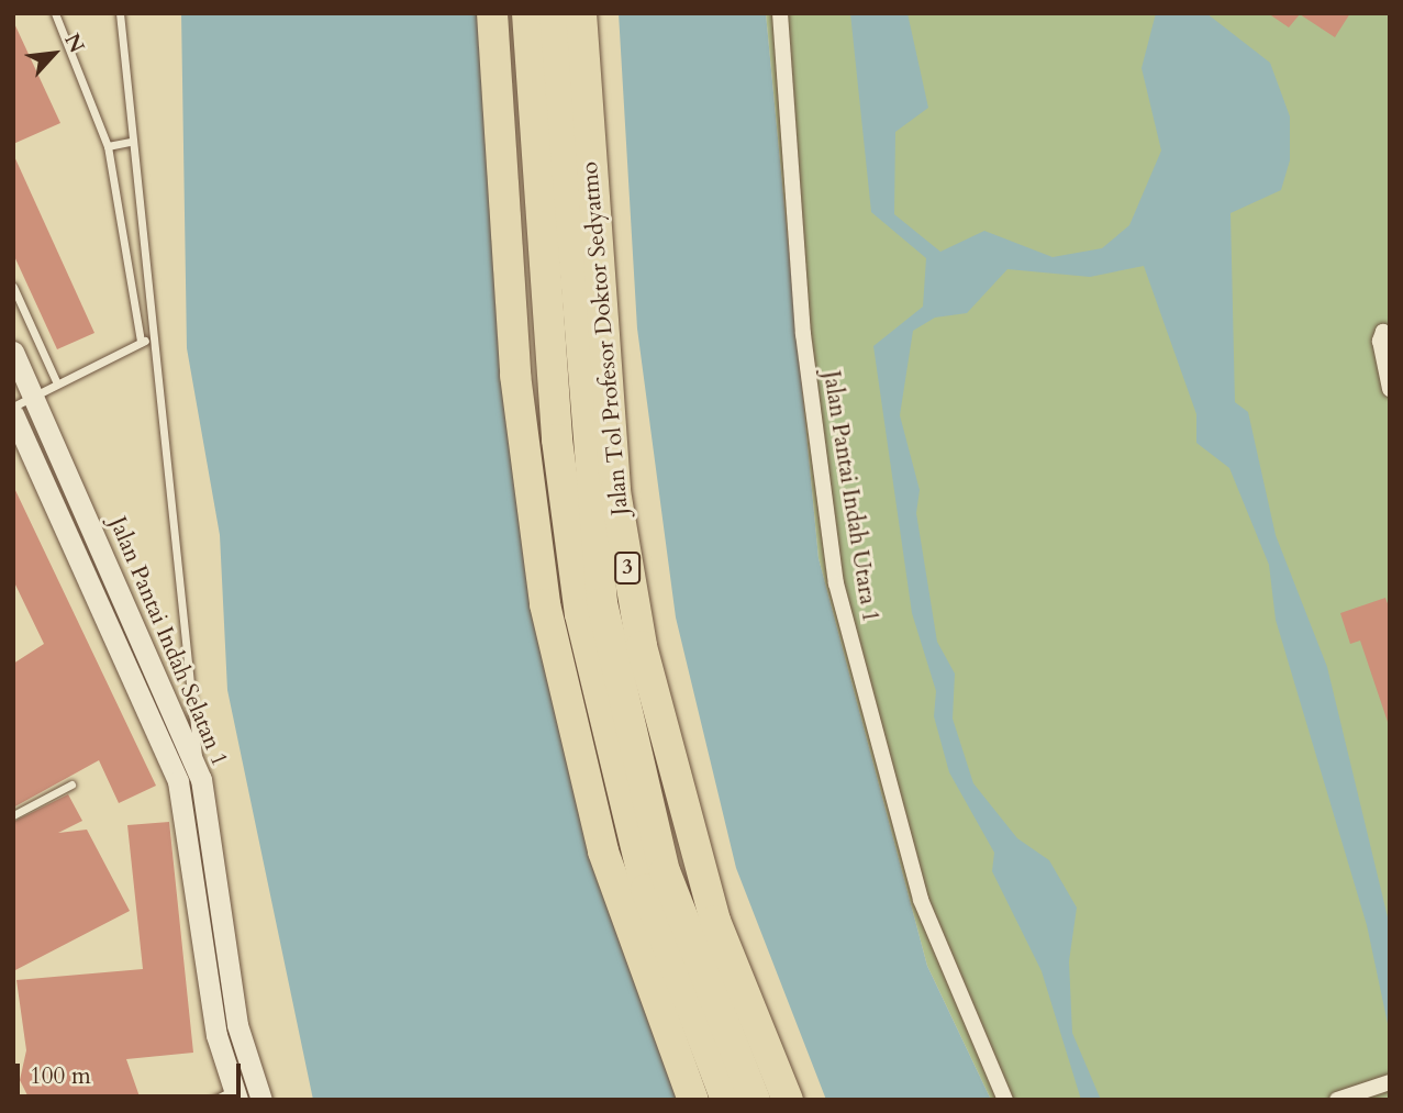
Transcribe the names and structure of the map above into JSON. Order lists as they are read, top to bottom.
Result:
{
  "streets": {
    "highway": ["Jalan Tol Profesor Doktor Sedyatmo", "3"],
    "street": ["Jalan Pantai Indah Utara 1", "Jalan Pantai Indah Selatan 1"]
  },
  "scale_bar": "100 m",
  "north": "top right"
}
